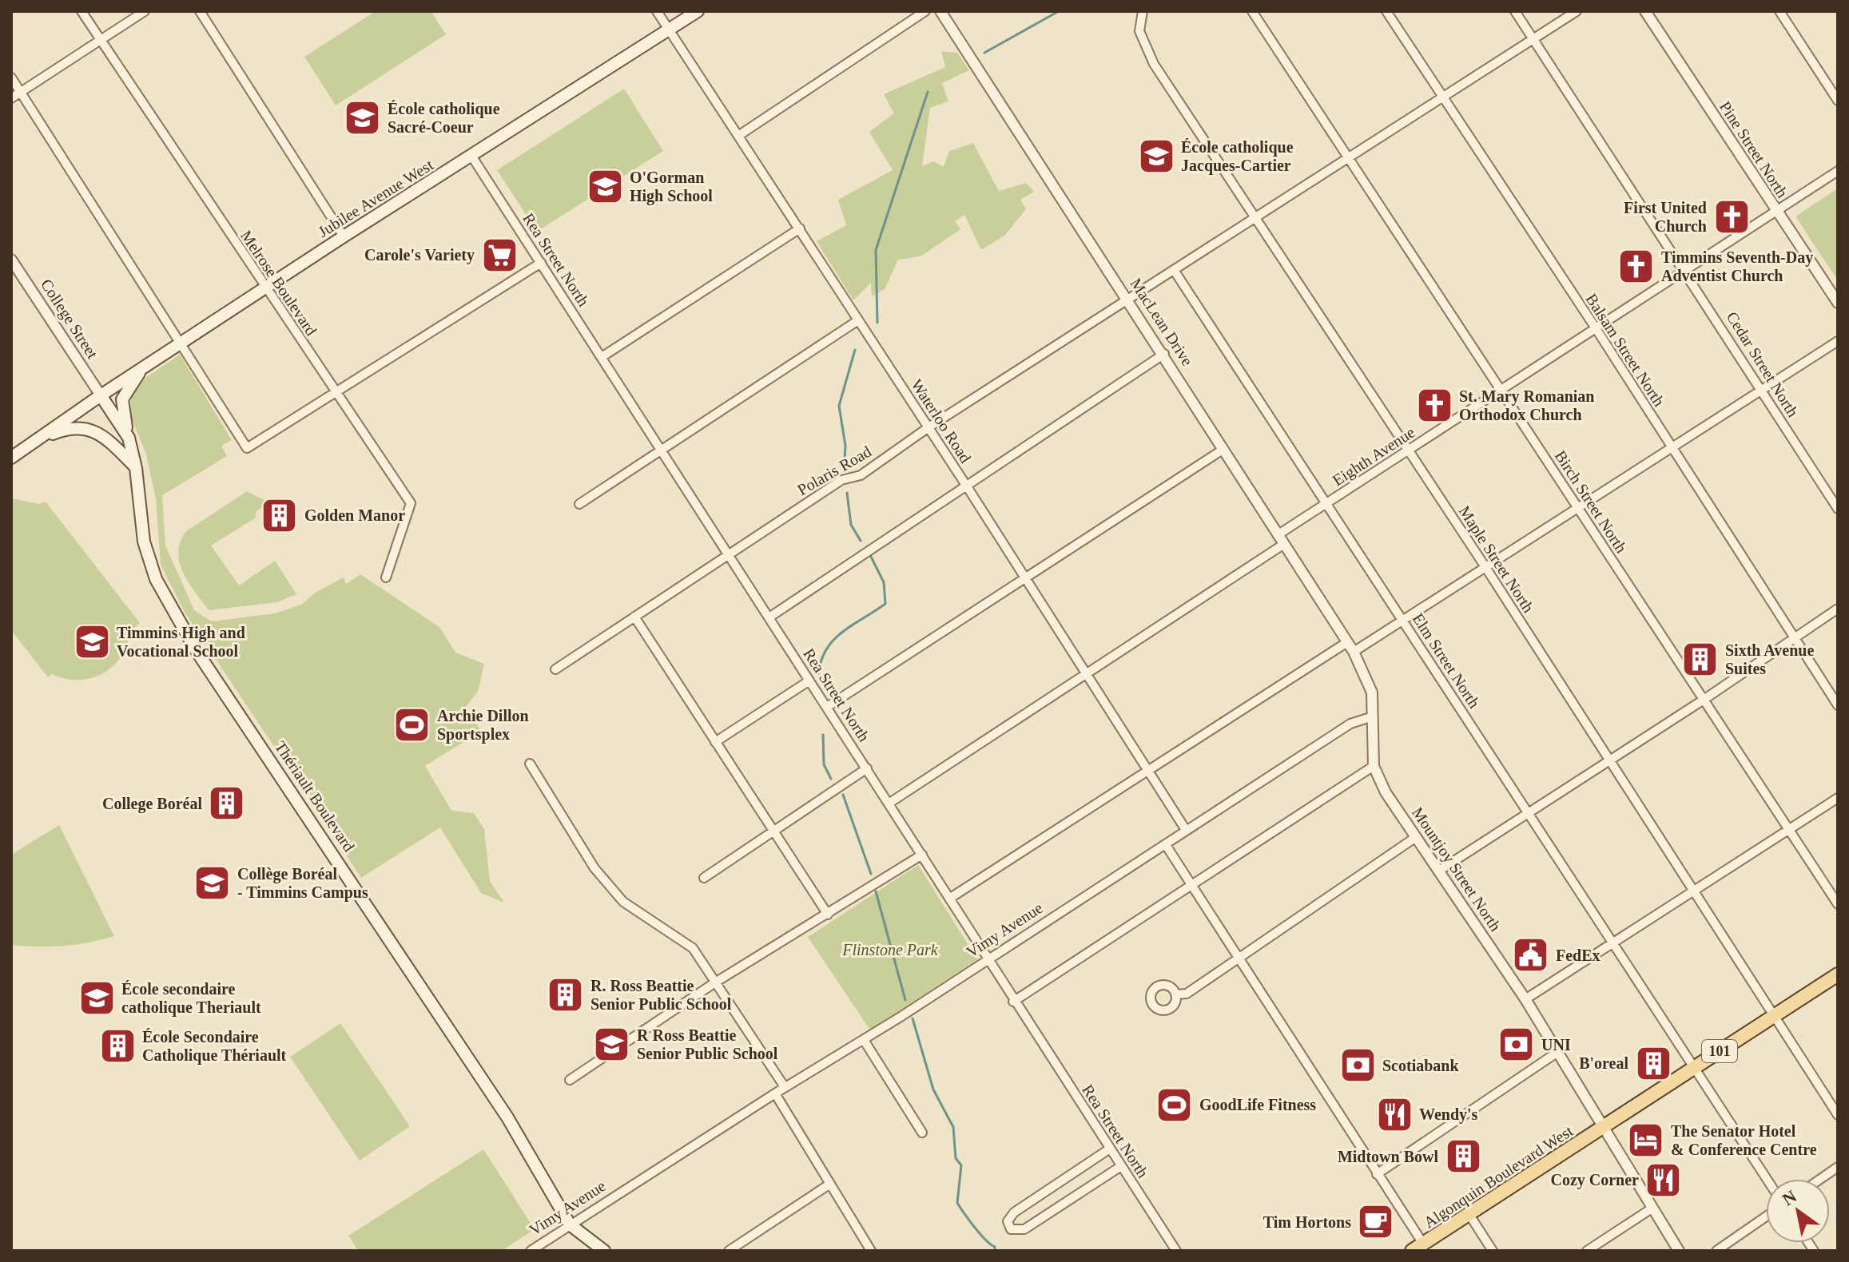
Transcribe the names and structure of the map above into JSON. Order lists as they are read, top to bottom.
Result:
{
  "streets": {
    "main road": [
      "Jubilee Avenue West",
      "Thériault Boulevard",
      "101",
      "Algonquin Boulevard West"
    ],
    "street": [
      "Pine Street North",
      "Rea Street North",
      "Melrose Boulevard",
      "College Street",
      "MacLean Drive",
      "Balsam Street North",
      "Cedar Street North",
      "Waterloo Road",
      "Eighth Avenue",
      "Polaris Road",
      "Birch Street North",
      "Maple Street North",
      "Elm Street North",
      "Mountjoy Street North",
      "Vimy Avenue"
    ]
  },
  "crossings": [
    ["Pine Street North", "Eighth Avenue"],
    ["Jubilee Avenue West", "Rea Street North"],
    ["Jubilee Avenue West", "Melrose Boulevard"],
    ["Jubilee Avenue West", "College Street"],
    ["Jubilee Avenue West", "Waterloo Road"],
    ["Jubilee Avenue West", "Thériault Boulevard"],
    ["Rea Street North", "Polaris Road"],
    ["Rea Street North", "Vimy Avenue"],
    ["College Street", "Thériault Boulevard"],
    ["MacLean Drive", "Eighth Avenue"],
    ["MacLean Drive", "Polaris Road"],
    ["Balsam Street North", "Eighth Avenue"],
    ["Balsam Street North", "Polaris Road"],
    ["Cedar Street North", "Eighth Avenue"],
    ["Cedar Street North", "Polaris Road"],
    ["Waterloo Road", "Polaris Road"],
    ["Waterloo Road", "Vimy Avenue"],
    ["Eighth Avenue", "Birch Street North"],
    ["Eighth Avenue", "Maple Street North"],
    ["Eighth Avenue", "Elm Street North"],
    ["Polaris Road", "Birch Street North"],
    ["Polaris Road", "Maple Street North"],
    ["Polaris Road", "Elm Street North"],
    ["Maple Street North", "101"],
    ["Elm Street North", "101"],
    ["Thériault Boulevard", "Vimy Avenue"],
    ["Mountjoy Street North", "Vimy Avenue"],
    ["Mountjoy Street North", "101"],
    ["Mountjoy Street North", "Algonquin Boulevard West"],
    ["101", "Algonquin Boulevard West"]
  ],
  "parks": ["Flinstone Park"],
  "places": {
    "school or university": [
      "École catholique Sacré-Coeur",
      "École catholique Jacques-Cartier",
      "O'Gorman High School",
      "Timmins High and Vocational School",
      "Collège Boréal - Timmins Campus",
      "École secondaire catholique Theriault",
      "R Ross Beattie Senior Public School"
    ],
    "church": ["First United Church", "Timmins Seventh-Day Adventist Church", "St. Mary Romanian Orthodox Church"],
    "supermarket": ["Carole's Variety"],
    "building": [
      "Golden Manor",
      "Sixth Avenue Suites",
      "College Boréal",
      "R. Ross Beattie Senior Public School",
      "École Secondaire Catholique Thériault",
      "B'oreal",
      "Midtown Bowl"
    ],
    "sports": ["Archie Dillon Sportsplex", "GoodLife Fitness"],
    "public building": ["FedEx"],
    "bank": ["UNI", "Scotiabank"],
    "restaurant": ["Wendy's", "Cozy Corner"],
    "hotel": ["The Senator Hotel & Conference Centre"],
    "cafe": ["Tim Hortons"]
  },
  "north": "top left"
}
